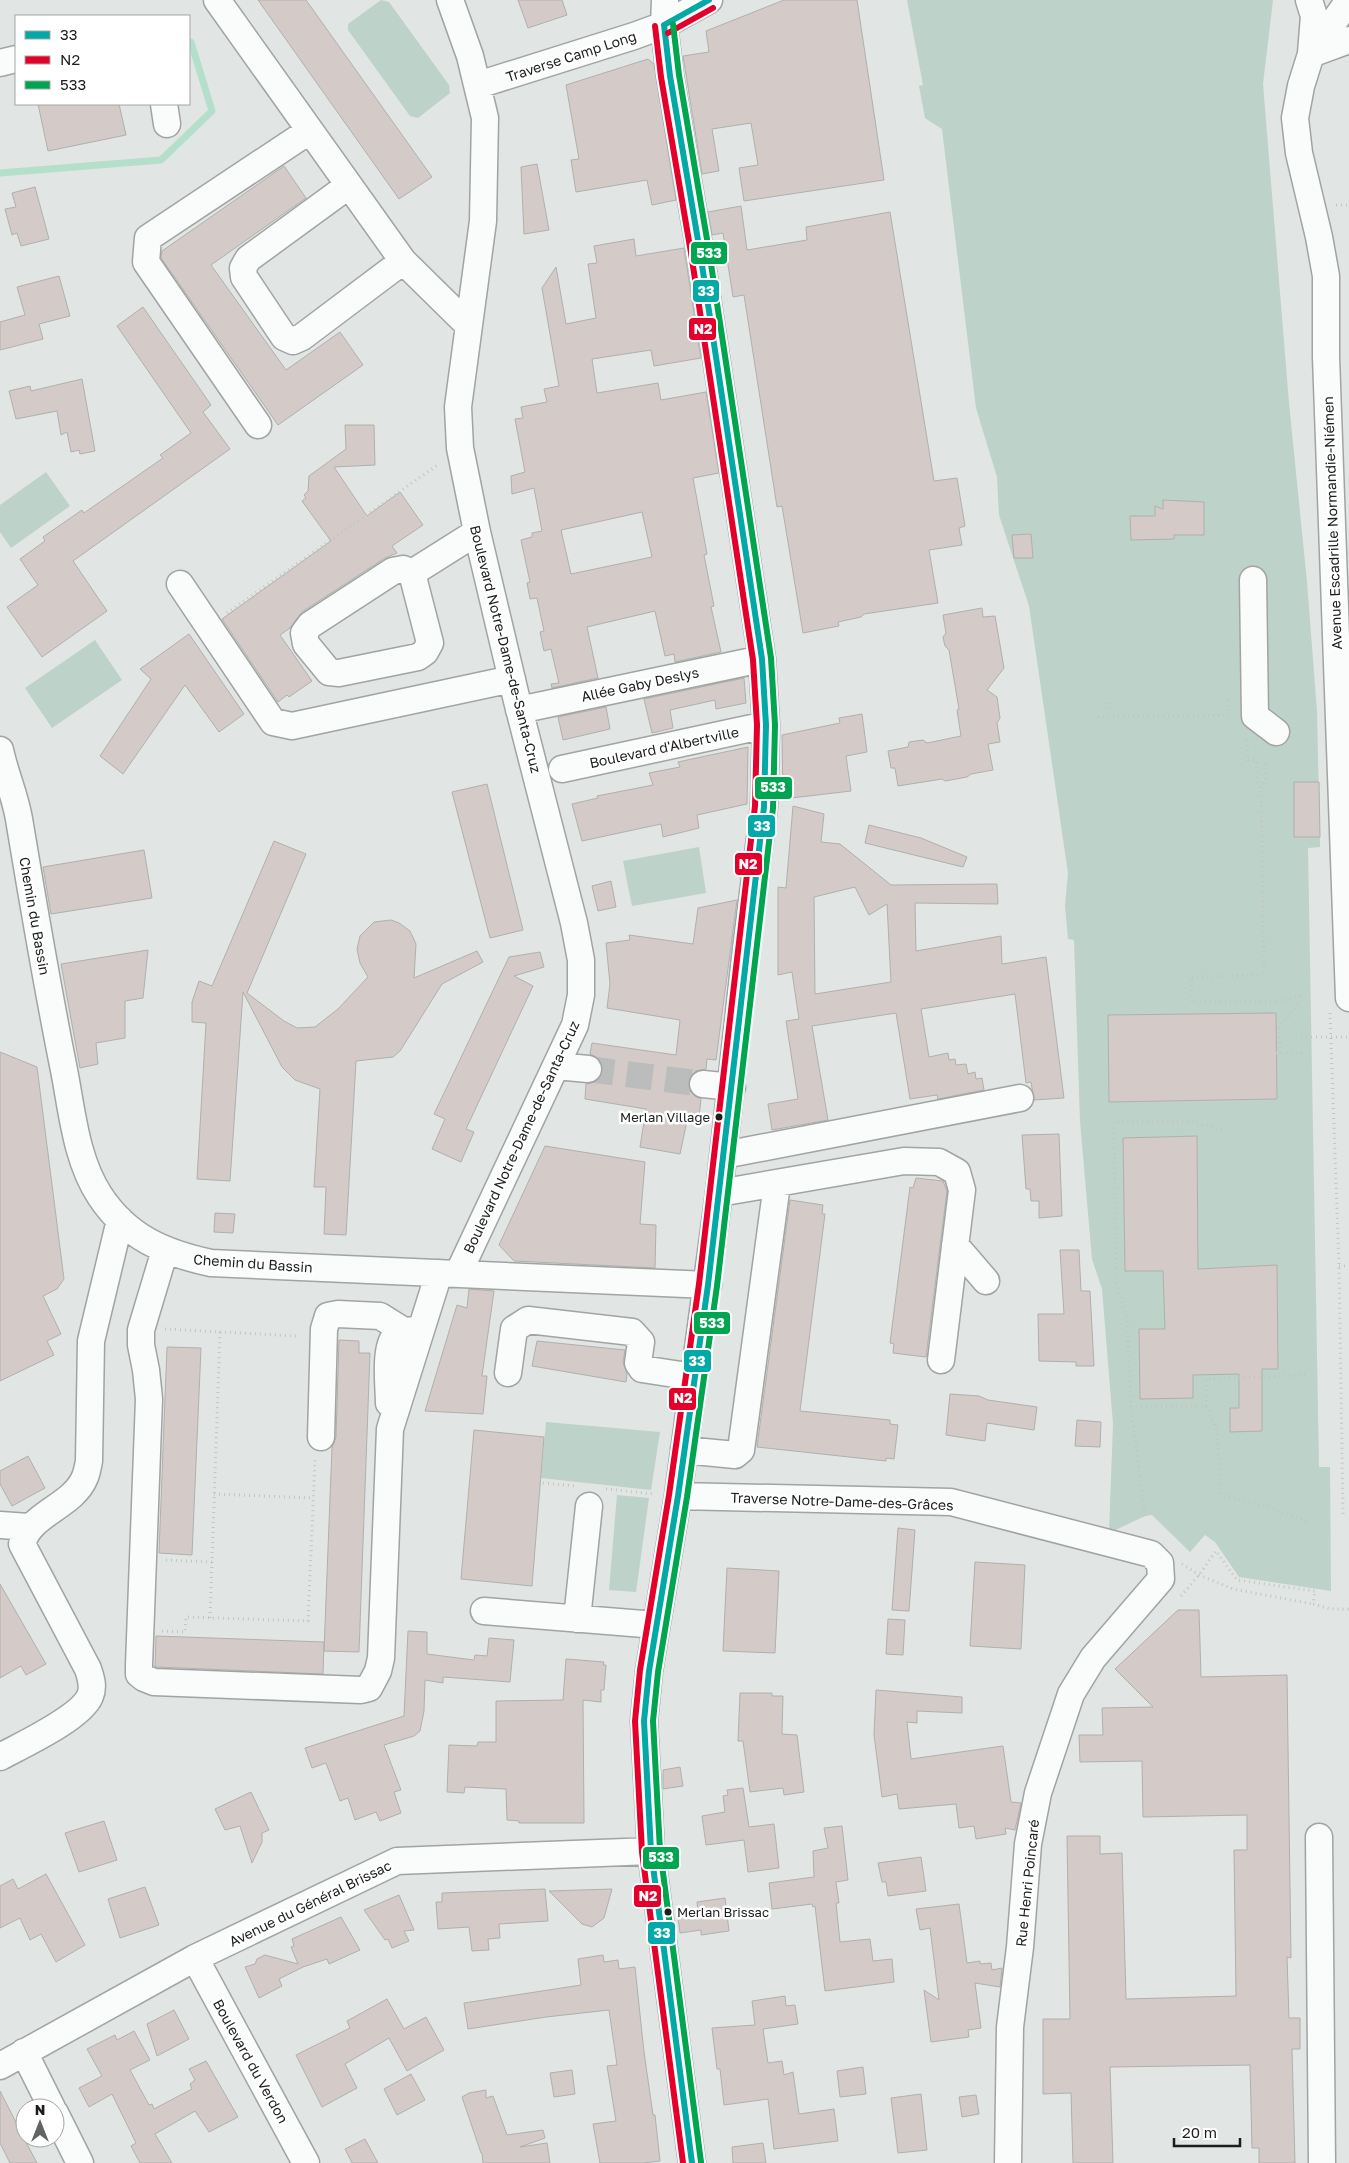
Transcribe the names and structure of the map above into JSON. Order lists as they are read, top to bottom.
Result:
{
  "streets": {
    "street": [
      "Traverse Camp Long",
      "Avenue Escadrille Normandie-Niémen",
      "Boulevard Notre-Dame-de-Santa-Cruz",
      "Allée Gaby Deslys",
      "Boulevard d'Albertville",
      "Chemin du Bassin",
      "Traverse Notre-Dame-des-Grâces",
      "Rue Henri Poincaré",
      "Avenue du Général Brissac",
      "Boulevard du Verdon"
    ]
  },
  "crossings": [
    ["Traverse Camp Long", "Boulevard Notre-Dame-de-Santa-Cruz"],
    ["Boulevard Notre-Dame-de-Santa-Cruz", "Allée Gaby Deslys"],
    ["Boulevard Notre-Dame-de-Santa-Cruz", "Chemin du Bassin"],
    ["Traverse Notre-Dame-des-Grâces", "Rue Henri Poincaré"],
    ["Avenue du Général Brissac", "Boulevard du Verdon"]
  ],
  "places": ["Merlan Village", "Merlan Brissac"],
  "lines": ["transit line 33", "transit line N2", "transit line 533"],
  "legend": ["33", "N2", "533"],
  "scale_bar": "20 m",
  "north": "top"
}
